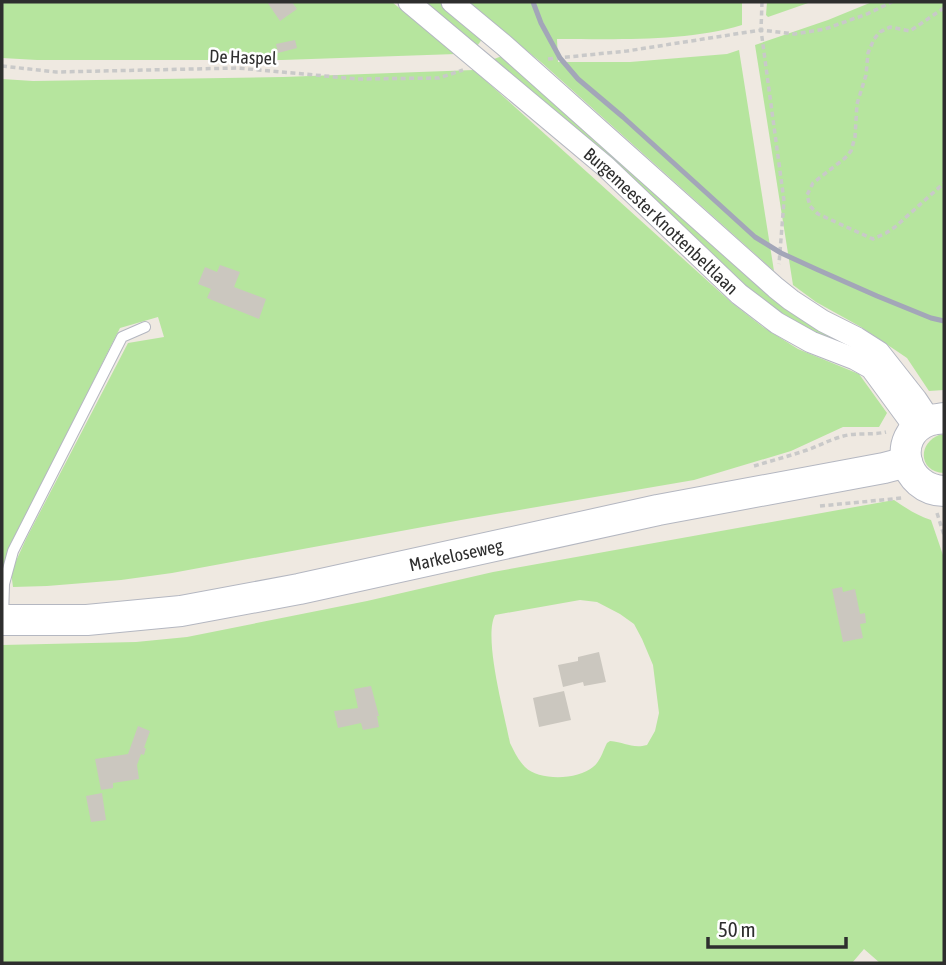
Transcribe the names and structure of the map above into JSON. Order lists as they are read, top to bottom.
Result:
{
  "streets": {
    "main road": ["Markeloseweg"],
    "street": ["Burgemeester Knottenbeltlaan"],
    "path": ["De Haspel"]
  },
  "crossings": [
    ["De Haspel", "Burgemeester Knottenbeltlaan"]
  ],
  "scale_bar": "50 m"
}
